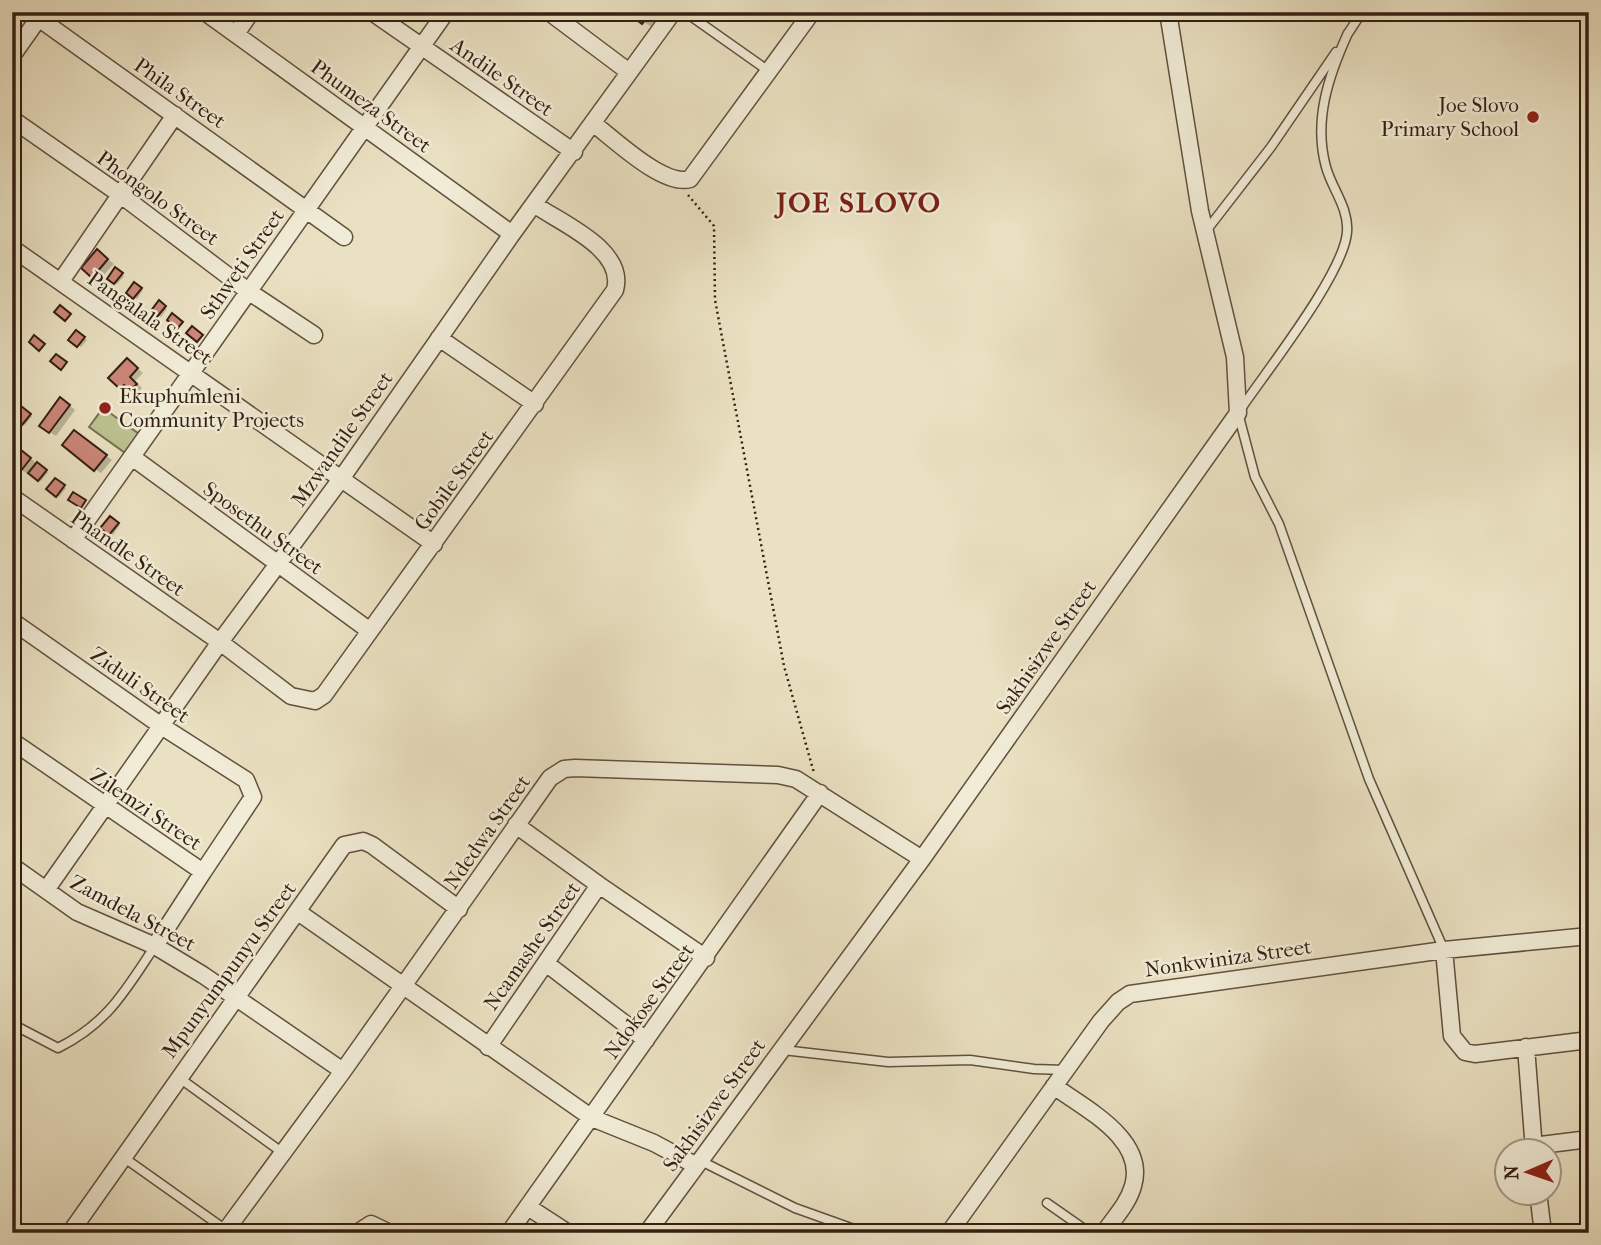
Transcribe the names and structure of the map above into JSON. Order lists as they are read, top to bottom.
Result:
{
  "streets": {
    "street": [
      "Andile Street",
      "Phila Street",
      "Phumeza Street",
      "Phongolo Street",
      "Sthweti Street",
      "Pangalala Street",
      "Mzwandile Street",
      "Gobile Street",
      "Sposethu Street",
      "Phandle Street",
      "Sakhisizwe Street",
      "Ziduli Street",
      "Zilemzi Street",
      "Ndedwa Street",
      "Zamdela Street",
      "Ncamashe Street",
      "Nonkwiniza Street",
      "Mpunyumpunyu Street",
      "Ndokose Street"
    ]
  },
  "crossings": [
    ["Andile Street", "Sthweti Street"],
    ["Andile Street", "Mzwandile Street"],
    ["Phila Street", "Sthweti Street"],
    ["Phumeza Street", "Sthweti Street"],
    ["Phumeza Street", "Mzwandile Street"],
    ["Phongolo Street", "Sthweti Street"],
    ["Sthweti Street", "Pangalala Street"],
    ["Sthweti Street", "Sposethu Street"],
    ["Sthweti Street", "Phandle Street"],
    ["Pangalala Street", "Mzwandile Street"],
    ["Pangalala Street", "Gobile Street"],
    ["Mzwandile Street", "Gobile Street"],
    ["Mzwandile Street", "Sposethu Street"],
    ["Mzwandile Street", "Phandle Street"],
    ["Mzwandile Street", "Ziduli Street"],
    ["Mzwandile Street", "Zilemzi Street"],
    ["Mzwandile Street", "Zamdela Street"],
    ["Gobile Street", "Sposethu Street"],
    ["Gobile Street", "Phandle Street"],
    ["Sakhisizwe Street", "Ndedwa Street"],
    ["Ziduli Street", "Zilemzi Street"],
    ["Ndedwa Street", "Zamdela Street"],
    ["Ndedwa Street", "Ncamashe Street"],
    ["Ndedwa Street", "Mpunyumpunyu Street"],
    ["Ndedwa Street", "Ndokose Street"],
    ["Zamdela Street", "Mpunyumpunyu Street"]
  ],
  "districts": ["JOE SLOVO"],
  "places": ["Joe Slovo Primary School", "Ekuphumleni Community Projects"],
  "north": "left"
}
